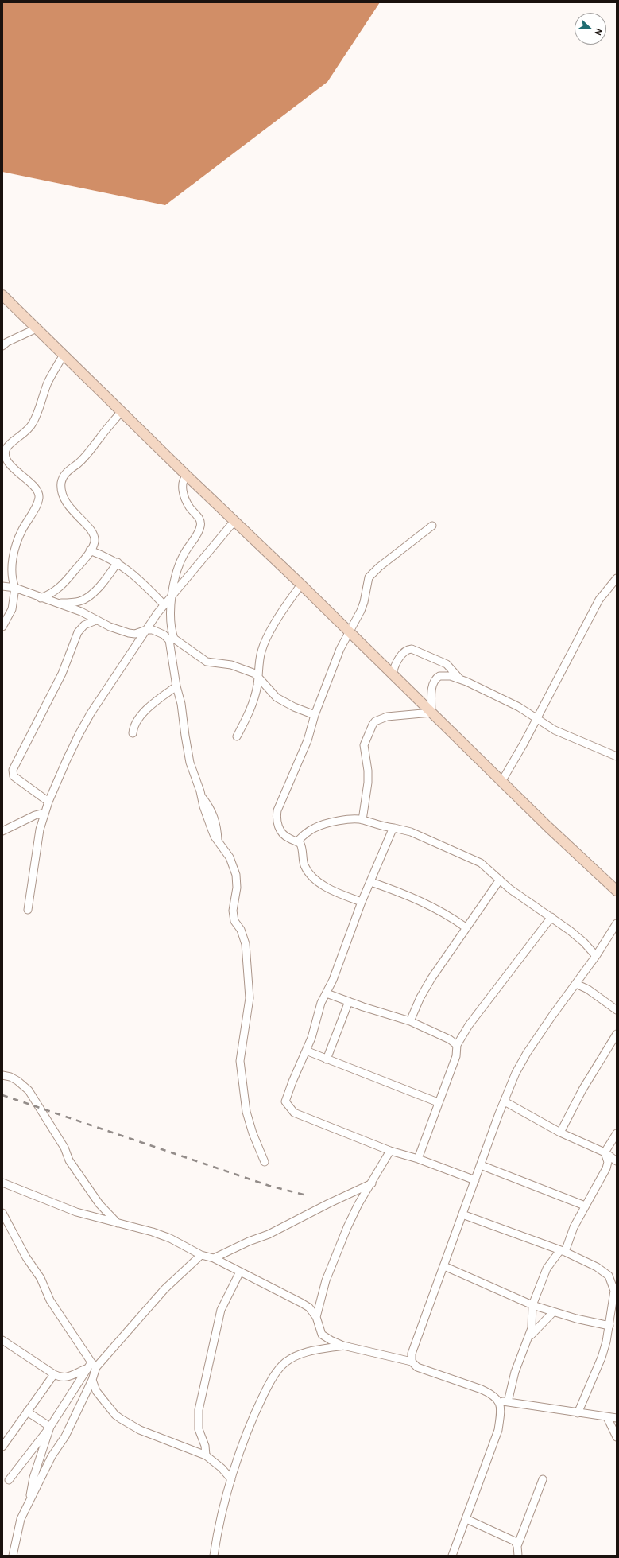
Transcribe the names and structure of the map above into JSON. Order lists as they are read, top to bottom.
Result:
{
  "north": "right"
}
